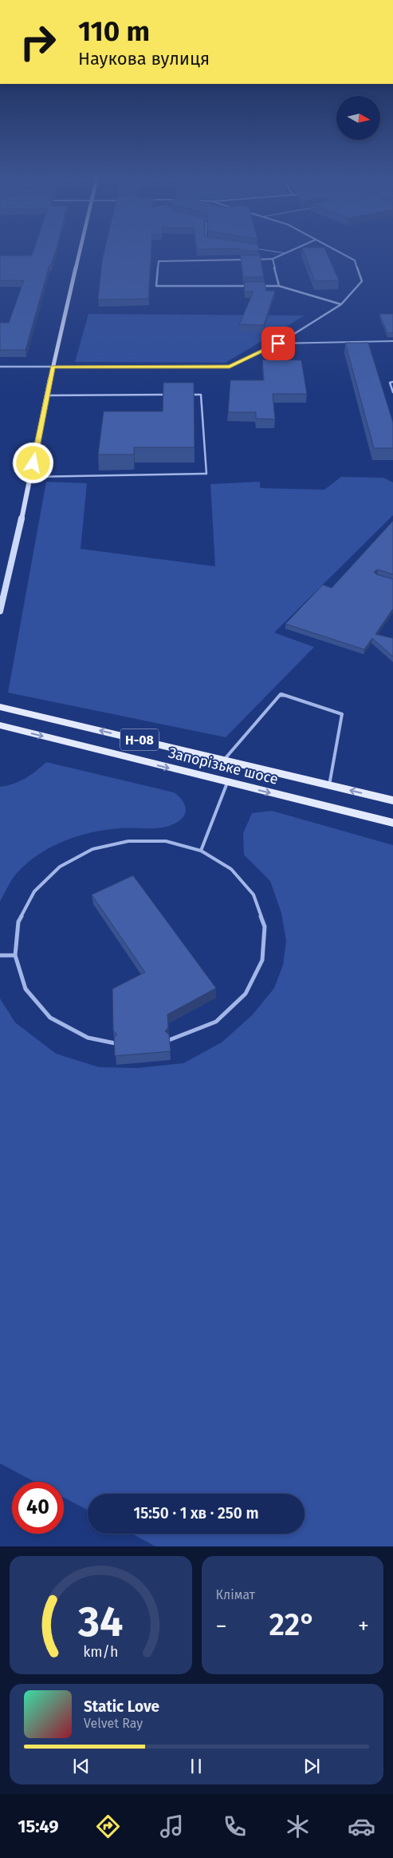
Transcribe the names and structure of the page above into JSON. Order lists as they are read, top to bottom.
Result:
{
  "streets": {
    "main road": ["Н-08", "Запорізьке шосе"]
  },
  "north": "right",
  "page": {
    "turn": ["110 m", "Наукова вулиця"],
    "limit": "40",
    "trip": "15:50 · 1 хв · 250 m",
    "tile": "Клімат",
    "heat": ["−", "22°", "+"],
    "song": ["Static Love", "Velvet Ray"],
    "tabs": "15:49",
    "gauge": ["34", "km/h"]
  }
}
